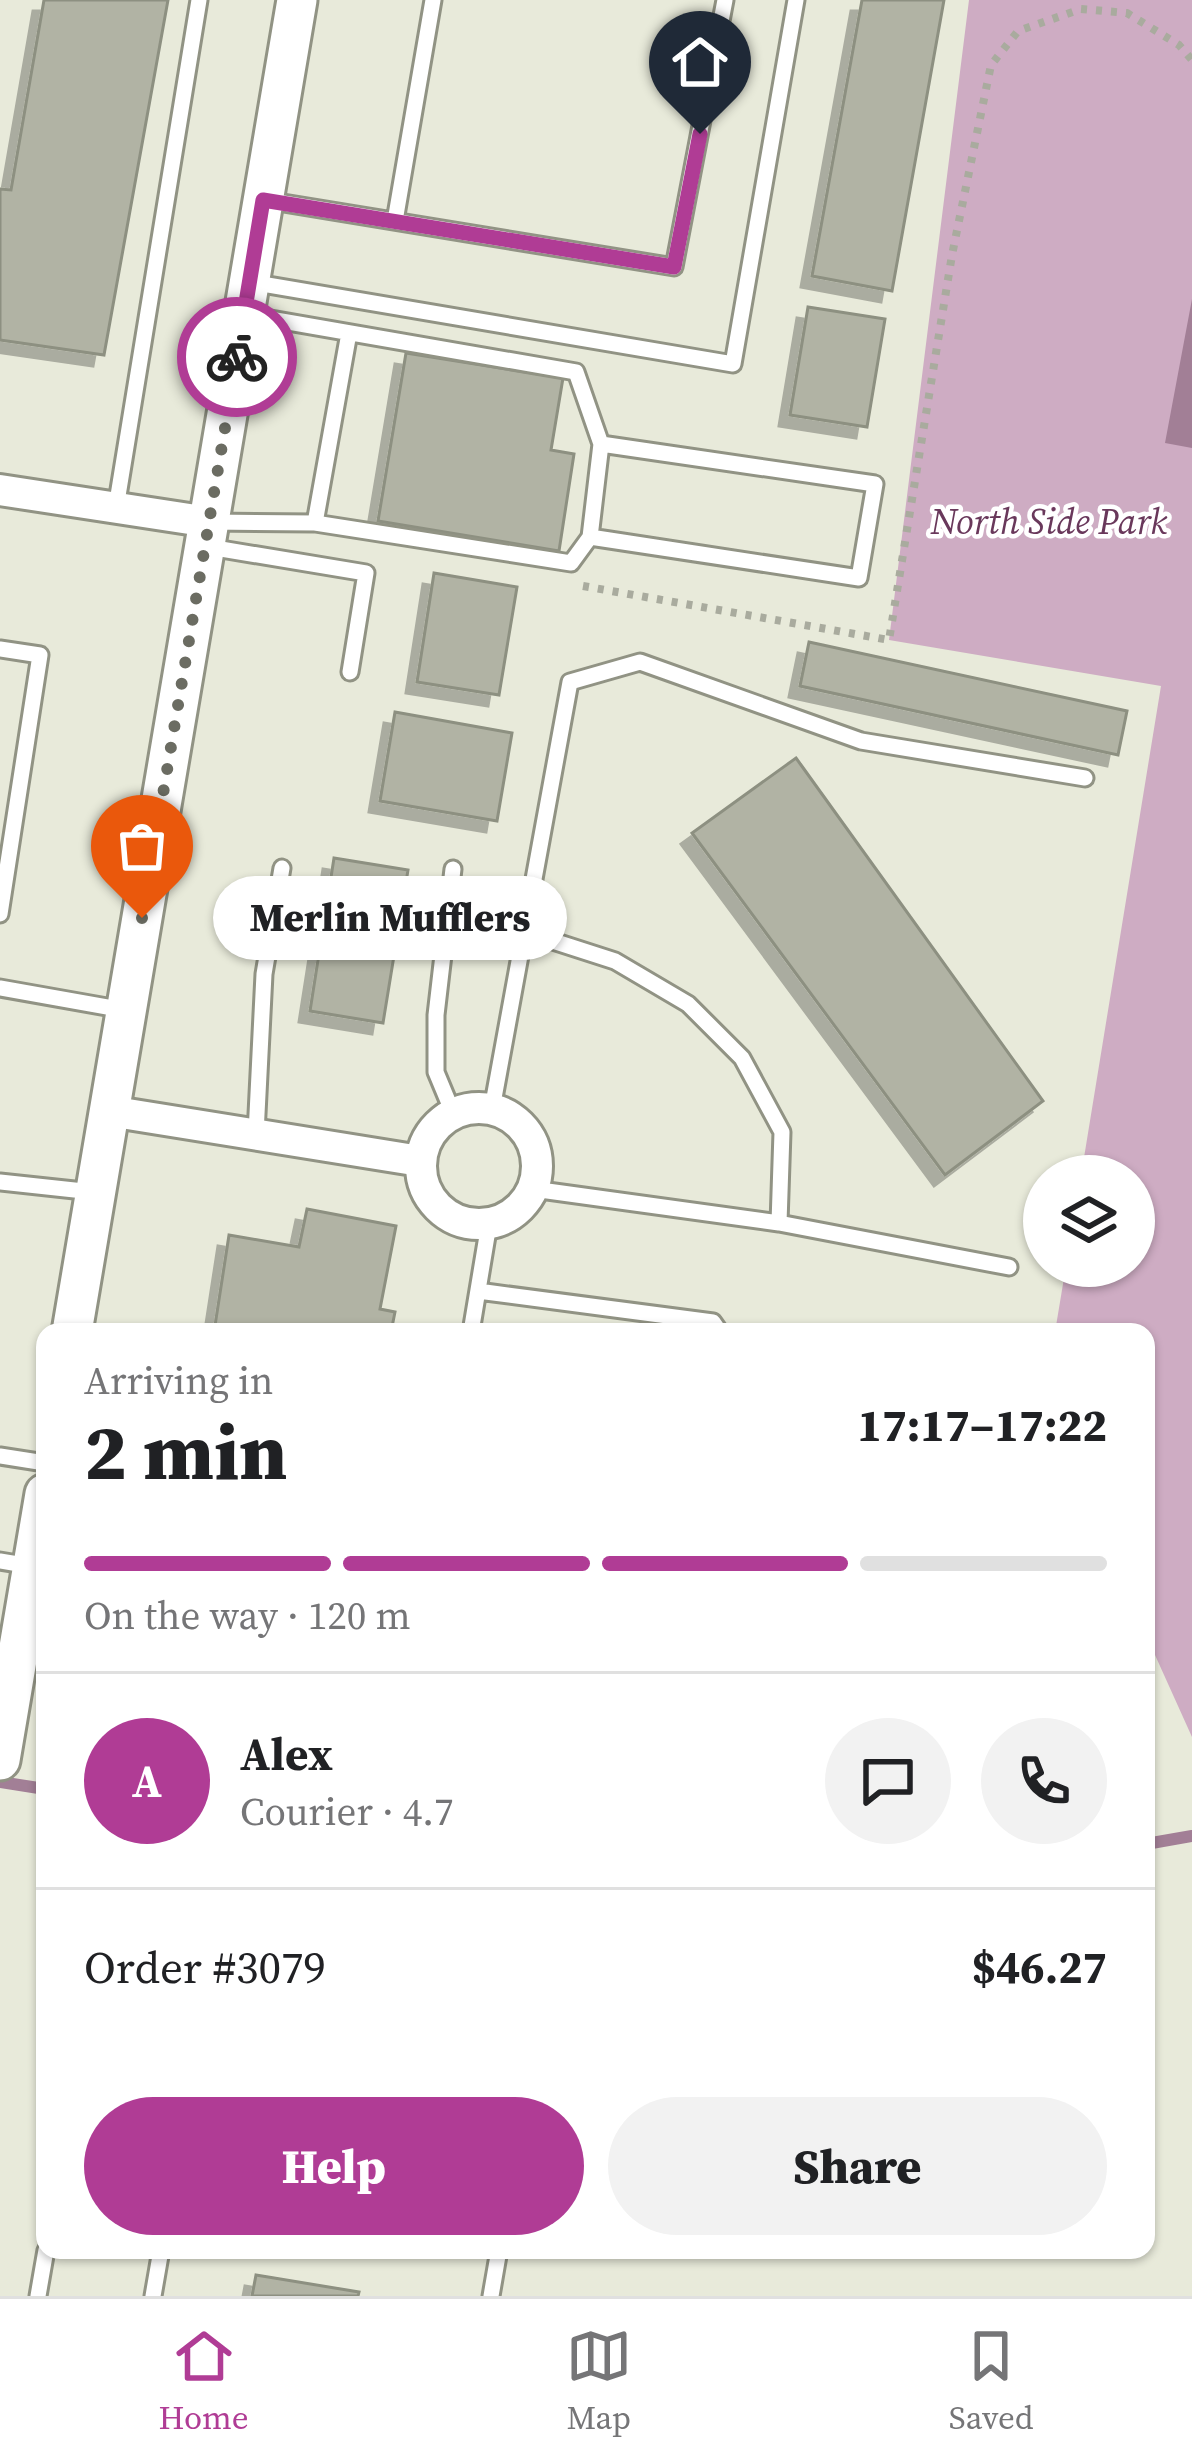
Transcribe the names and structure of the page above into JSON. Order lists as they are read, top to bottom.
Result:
{
  "parks": ["North Side Park"],
  "places": ["Merlin Mufflers"],
  "page": {
    "bubble": "Merlin Mufflers",
    "heading": ["2 min", "Arriving in", "17:17–17:22"],
    "panel": [
      "Alex",
      "Courier · 4.7",
      "Order #3079",
      "$46.27"
    ],
    "bar": "On the way · 120 m",
    "round": "A",
    "buttons": ["Help", "Share"],
    "tabs": ["Home", "Map", "Saved"]
  }
}
